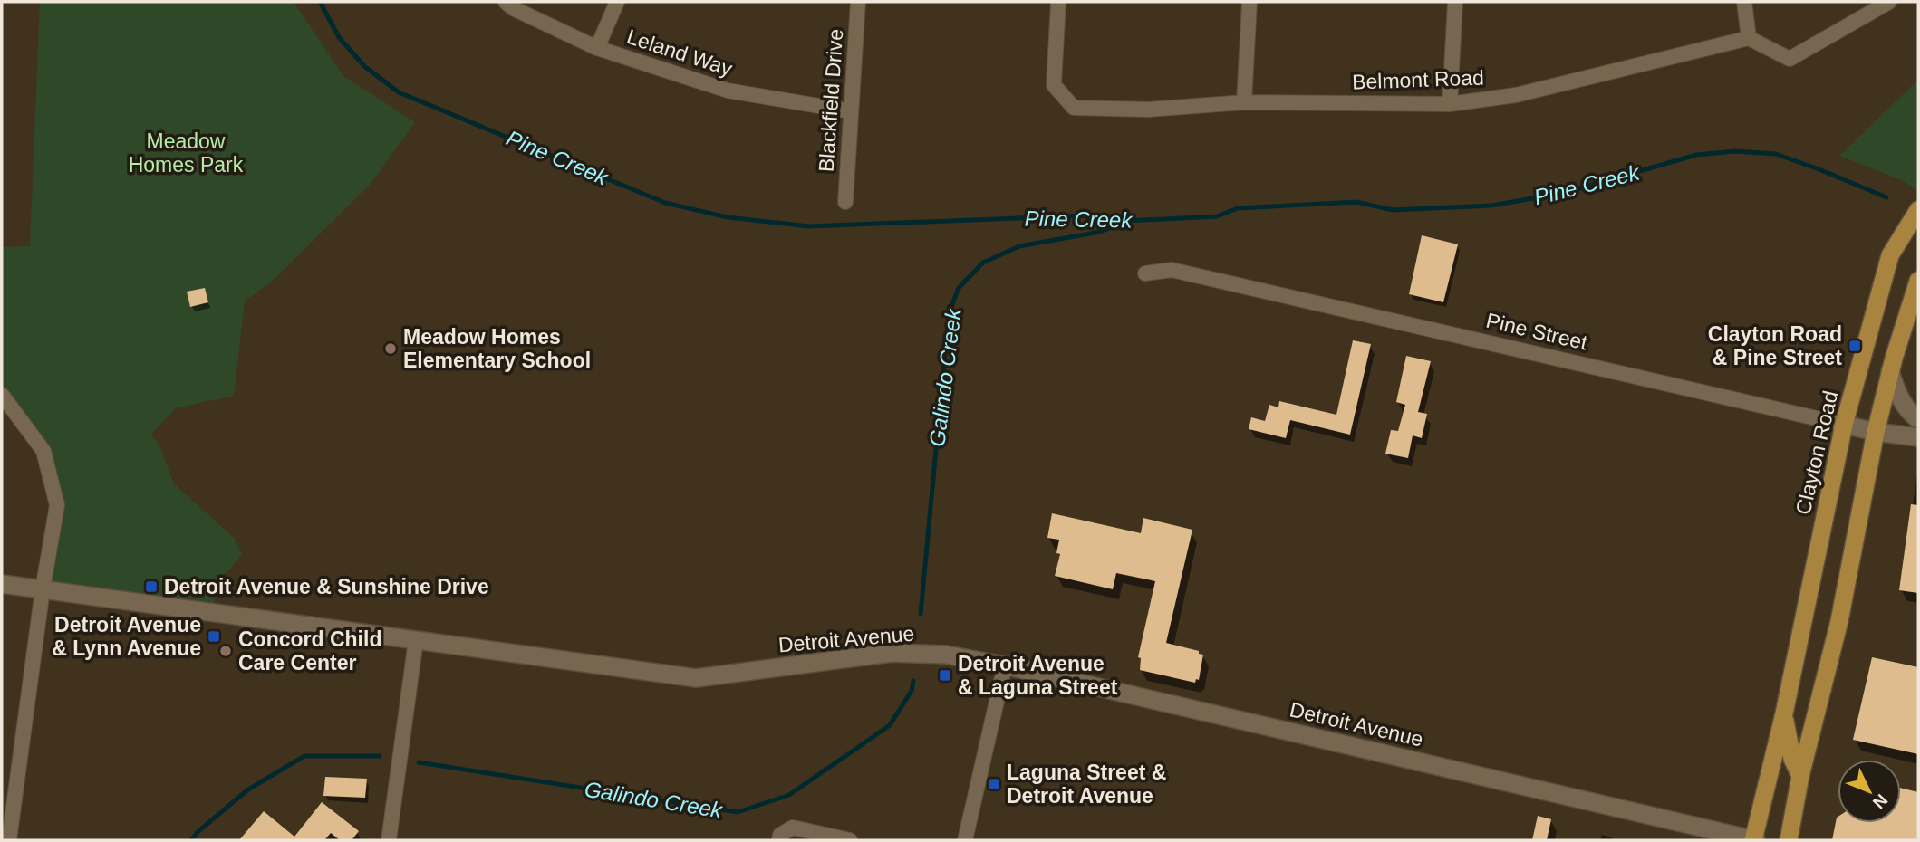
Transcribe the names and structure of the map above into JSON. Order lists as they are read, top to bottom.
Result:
{
  "streets": {
    "main road": ["Clayton Road"],
    "street": [
      "Leland Way",
      "Belmont Road",
      "Blackfield Drive",
      "Pine Street",
      "Detroit Avenue"
    ]
  },
  "crossings": [
    ["Leland Way", "Blackfield Drive"],
    ["Pine Street", "Clayton Road"],
    ["Clayton Road", "Detroit Avenue"]
  ],
  "water": ["Pine Creek", "Galindo Creek"],
  "parks": ["Meadow Homes Park"],
  "places": {
    "transit": [
      "Clayton Road & Pine Street",
      "Detroit Avenue & Sunshine Drive",
      "Detroit Avenue & Lynn Avenue",
      "Detroit Avenue & Laguna Street",
      "Laguna Street & Detroit Avenue"
    ],
    "other": ["Meadow Homes Elementary School", "Concord Child Care Center"]
  },
  "north": "bottom right"
}
